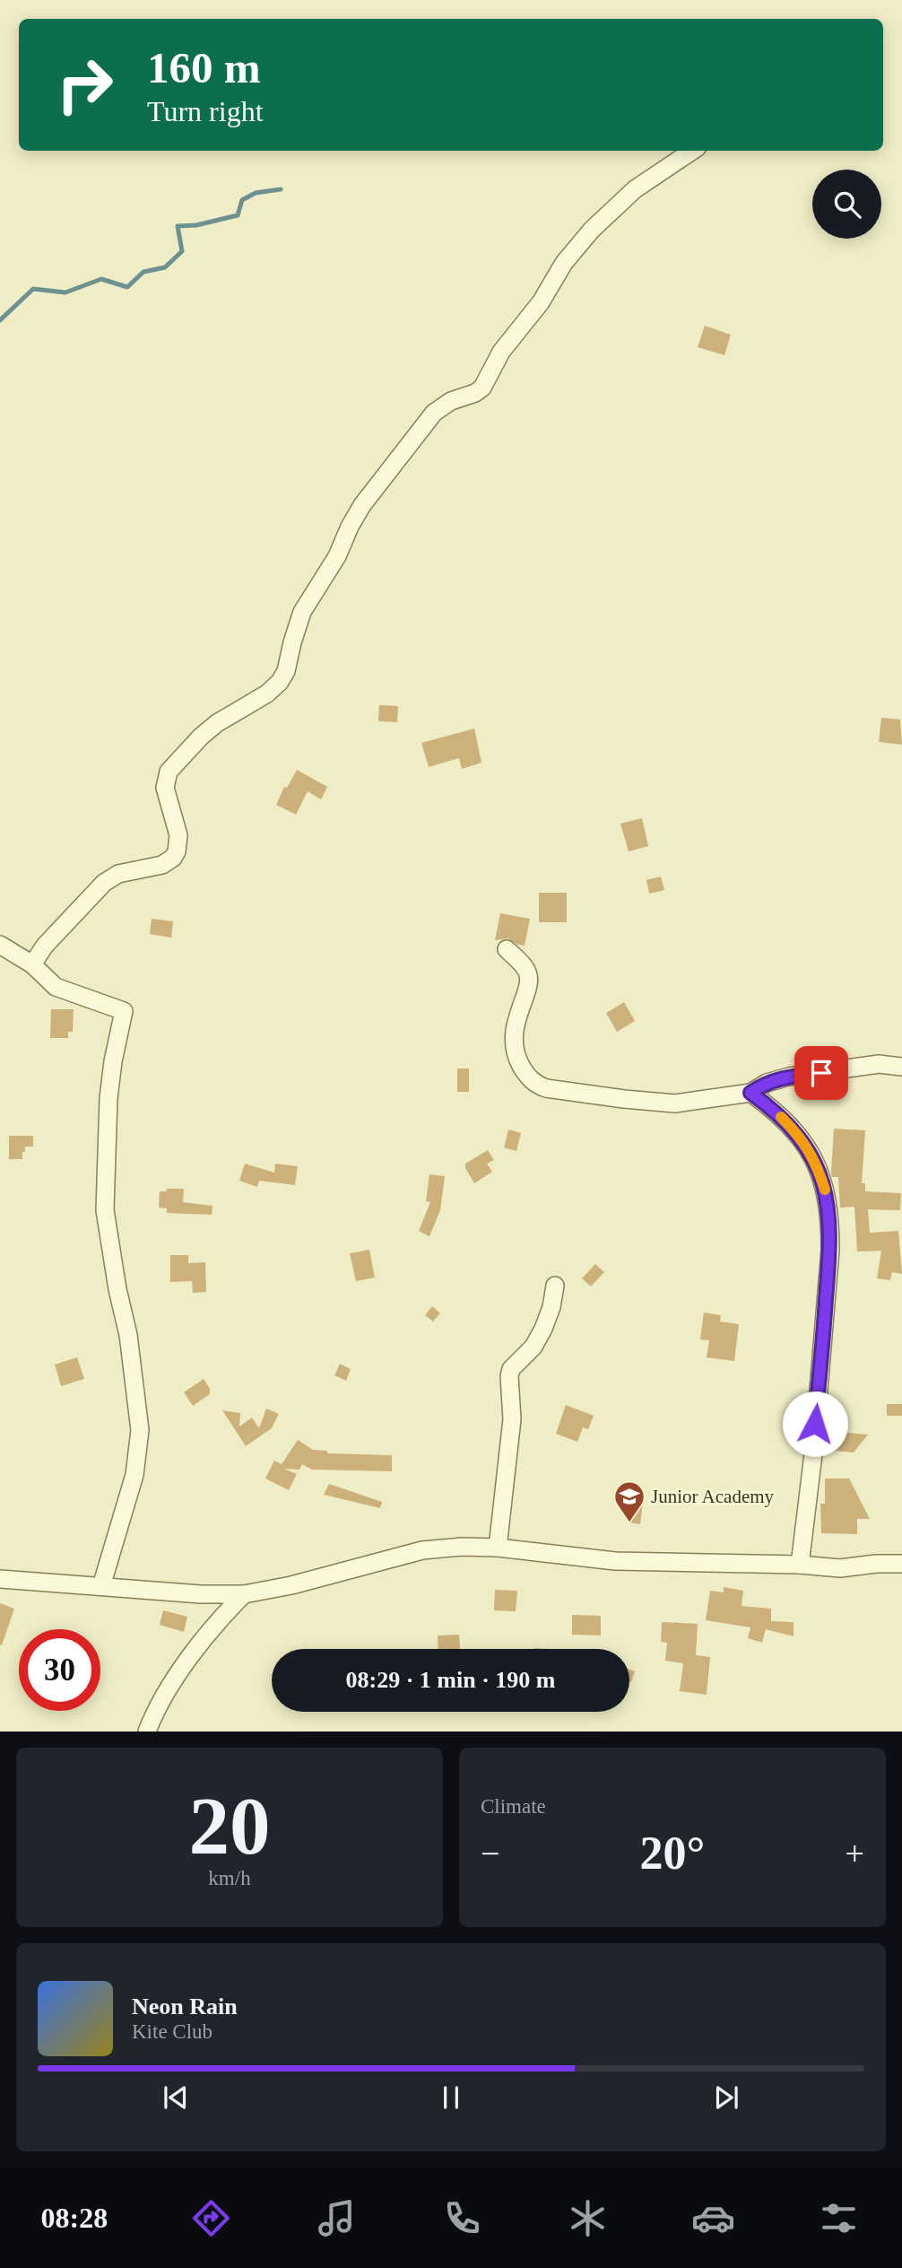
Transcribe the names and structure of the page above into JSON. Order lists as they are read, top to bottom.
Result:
{
  "places": {
    "school or university": ["Junior Academy"]
  },
  "page": {
    "turn": ["160 m", "Turn right"],
    "limit": "30",
    "trip": "08:29 · 1 min · 190 m",
    "tile": [
      ["20", "km/h"],
      "Climate"
    ],
    "heat": ["−", "20°", "+"],
    "song": ["Neon Rain", "Kite Club"],
    "tabs": "08:28"
  }
}
